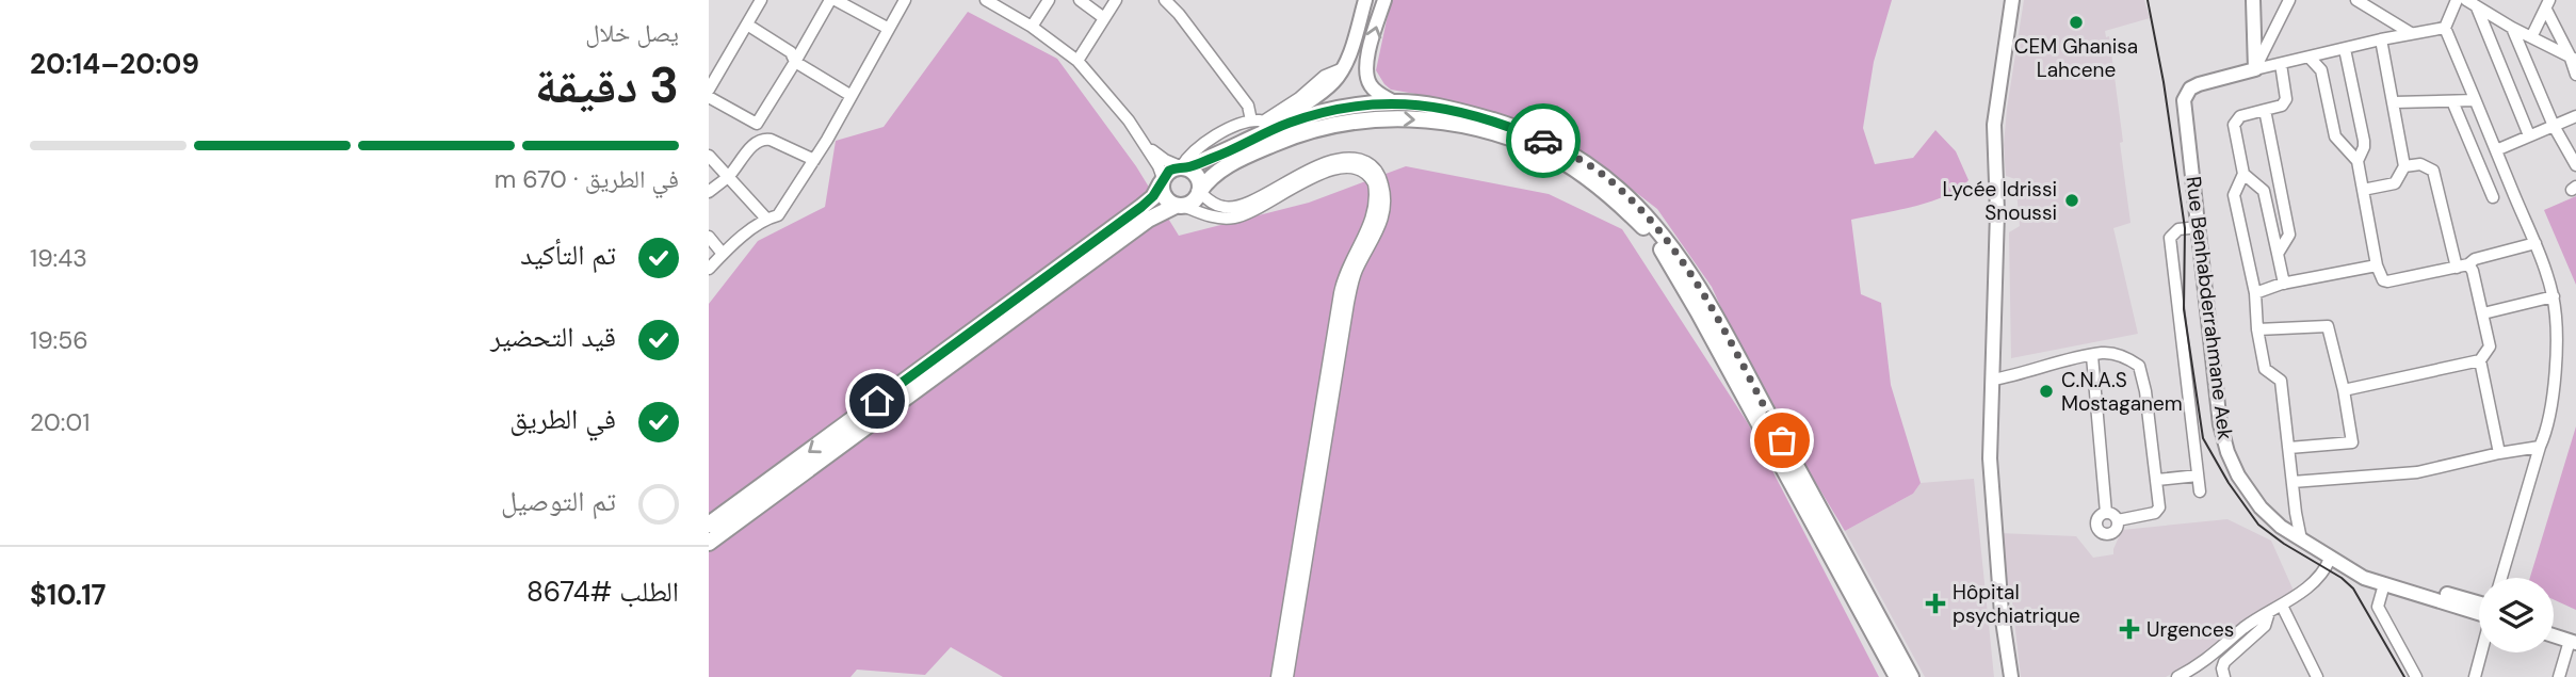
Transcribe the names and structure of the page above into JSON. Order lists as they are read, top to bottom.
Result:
{
  "streets": {
    "main road": ["Rue Benhabderrahmane Aek"]
  },
  "places": {
    "other": ["CEM Ghanisa Lahcene", "Lycée Idrissi Snoussi", "C.N.A.S Mostaganem"],
    "health": ["Hôpital psychiatrique", "Urgences"]
  },
  "page": {
    "heading": ["3 دقيقة", "يصل خلال", "20:09–20:14"],
    "panel": ["الطلب #8674", "$10.17"],
    "bar": "في الطريق · 670 m",
    "list": [
      ["تم التأكيد", "19:43"],
      ["قيد التحضير", "19:56"],
      ["في الطريق", "20:01"],
      "تم التوصيل"
    ]
  }
}
